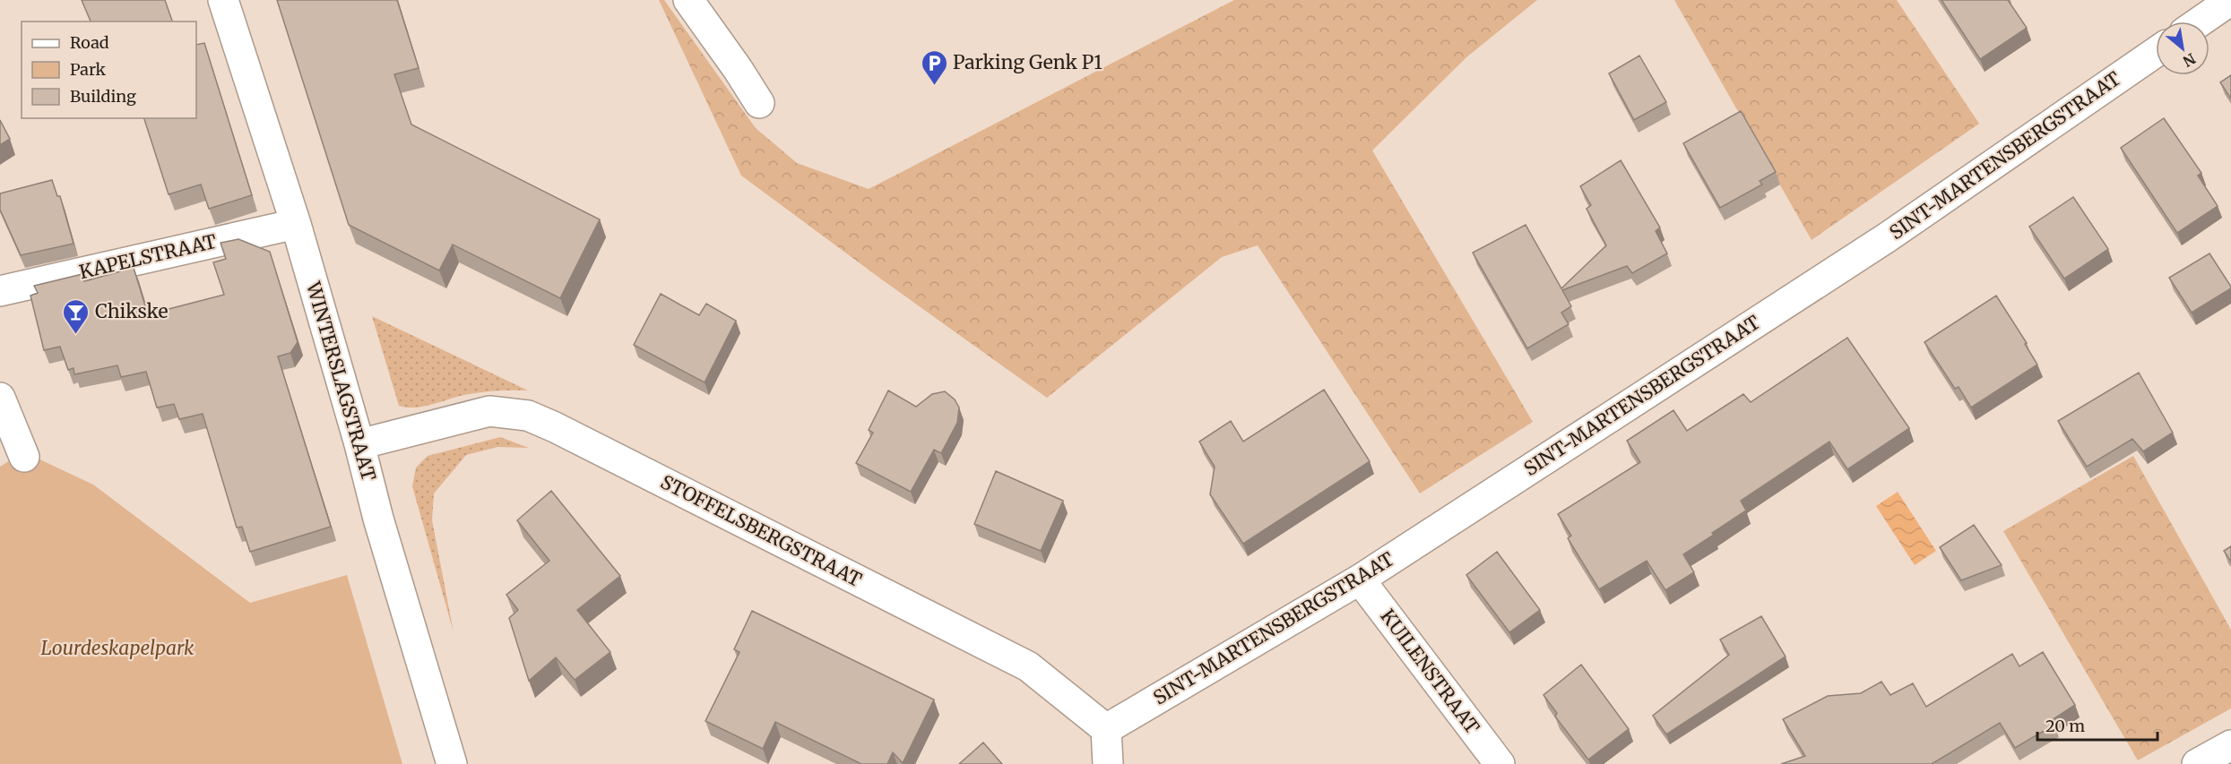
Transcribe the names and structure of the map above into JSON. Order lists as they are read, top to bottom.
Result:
{
  "streets": {
    "street": [
      "SINT-MARTENSBERGSTRAAT",
      "KAPELSTRAAT",
      "WINTERSLAGSTRAAT",
      "STOFFELSBERGSTRAAT",
      "KUILENSTRAAT"
    ]
  },
  "crossings": [
    ["SINT-MARTENSBERGSTRAAT", "STOFFELSBERGSTRAAT"],
    ["SINT-MARTENSBERGSTRAAT", "KUILENSTRAAT"],
    ["KAPELSTRAAT", "WINTERSLAGSTRAAT"],
    ["WINTERSLAGSTRAAT", "STOFFELSBERGSTRAAT"]
  ],
  "parks": ["Lourdeskapelpark"],
  "places": {
    "parking": ["Parking Genk P1"],
    "bar": ["Chikske"]
  },
  "legend": ["Road", "Park", "Building"],
  "scale_bar": "20 m",
  "north": "bottom right"
}
